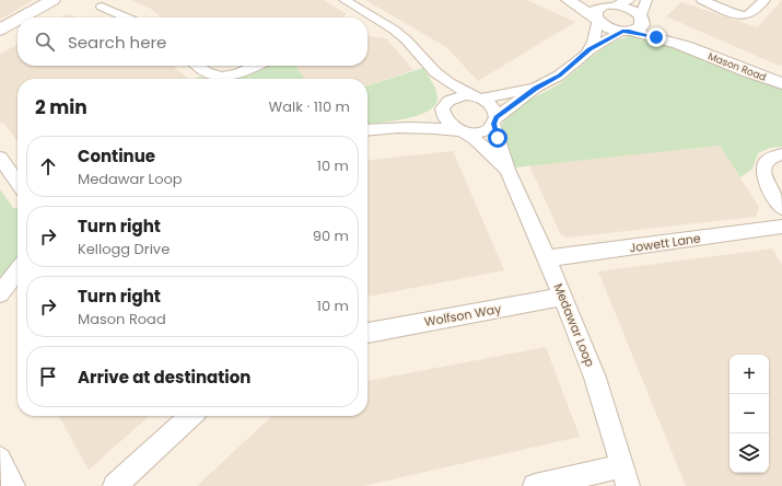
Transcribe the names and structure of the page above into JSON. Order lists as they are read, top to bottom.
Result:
{
  "streets": {
    "street": [
      "Mason Road",
      "Jowett Lane",
      "Wolfson Way",
      "Medawar Loop"
    ]
  },
  "crossings": [
    ["Jowett Lane", "Medawar Loop"],
    ["Wolfson Way", "Medawar Loop"]
  ],
  "page": {
    "search": "Search here",
    "heading": ["2 min", "Walk · 110 m"],
    "list": [
      ["Continue", "Medawar Loop", "10 m"],
      ["Turn right", "Kellogg Drive", "90 m"],
      ["Turn right", "Mason Road", "10 m"],
      "Arrive at destination"
    ],
    "map_buttons": ["+", "−"]
  }
}
